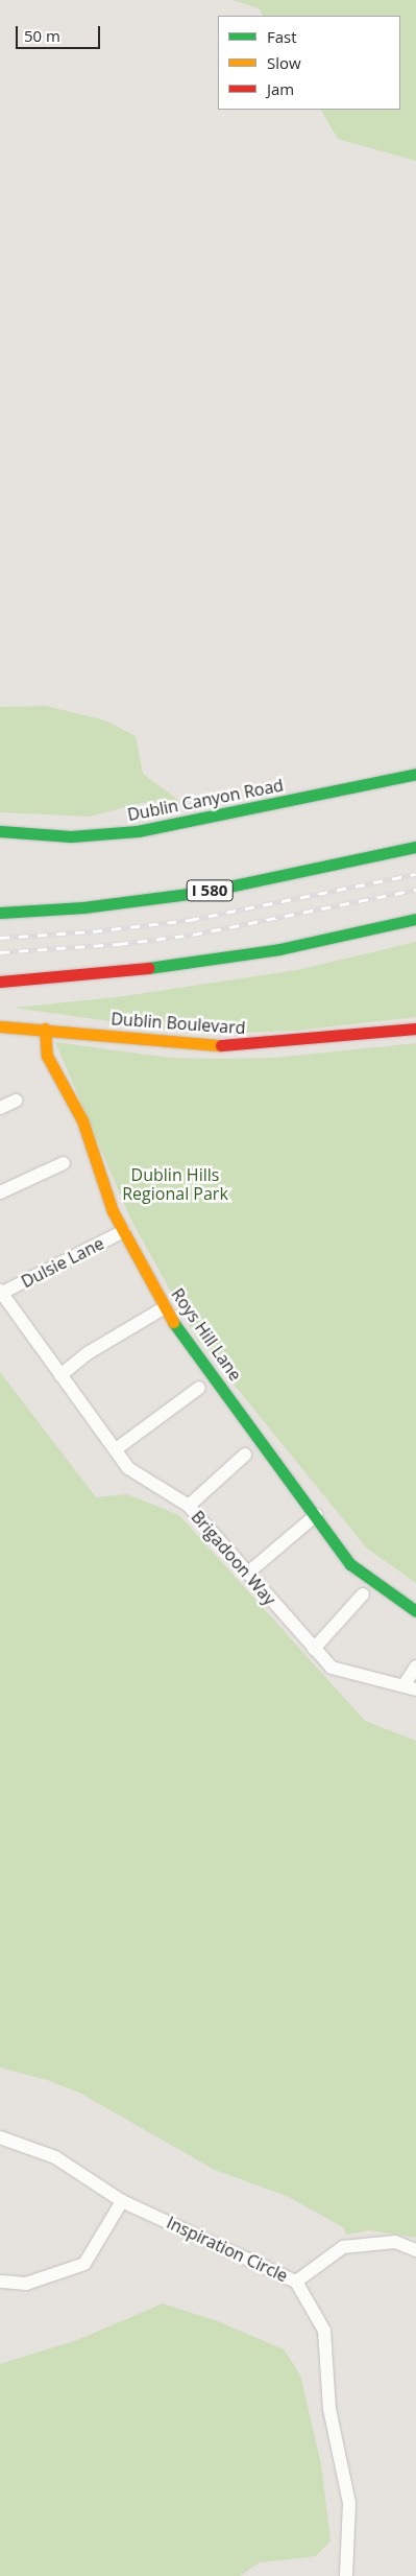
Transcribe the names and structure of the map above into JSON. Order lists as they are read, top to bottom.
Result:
{
  "streets": {
    "main road": [
      "Dublin Canyon Road",
      "I 580",
      "Dublin Boulevard",
      "Roys Hill Lane"
    ],
    "street": ["Dulsie Lane", "Brigadoon Way", "Inspiration Circle"]
  },
  "crossings": [
    ["Dublin Boulevard", "Roys Hill Lane"],
    ["Dulsie Lane", "Roys Hill Lane"],
    ["Dulsie Lane", "Brigadoon Way"]
  ],
  "parks": ["Dublin Hills Regional Park"],
  "legend": ["Fast", "Slow", "Jam"],
  "scale_bar": "50 m"
}
